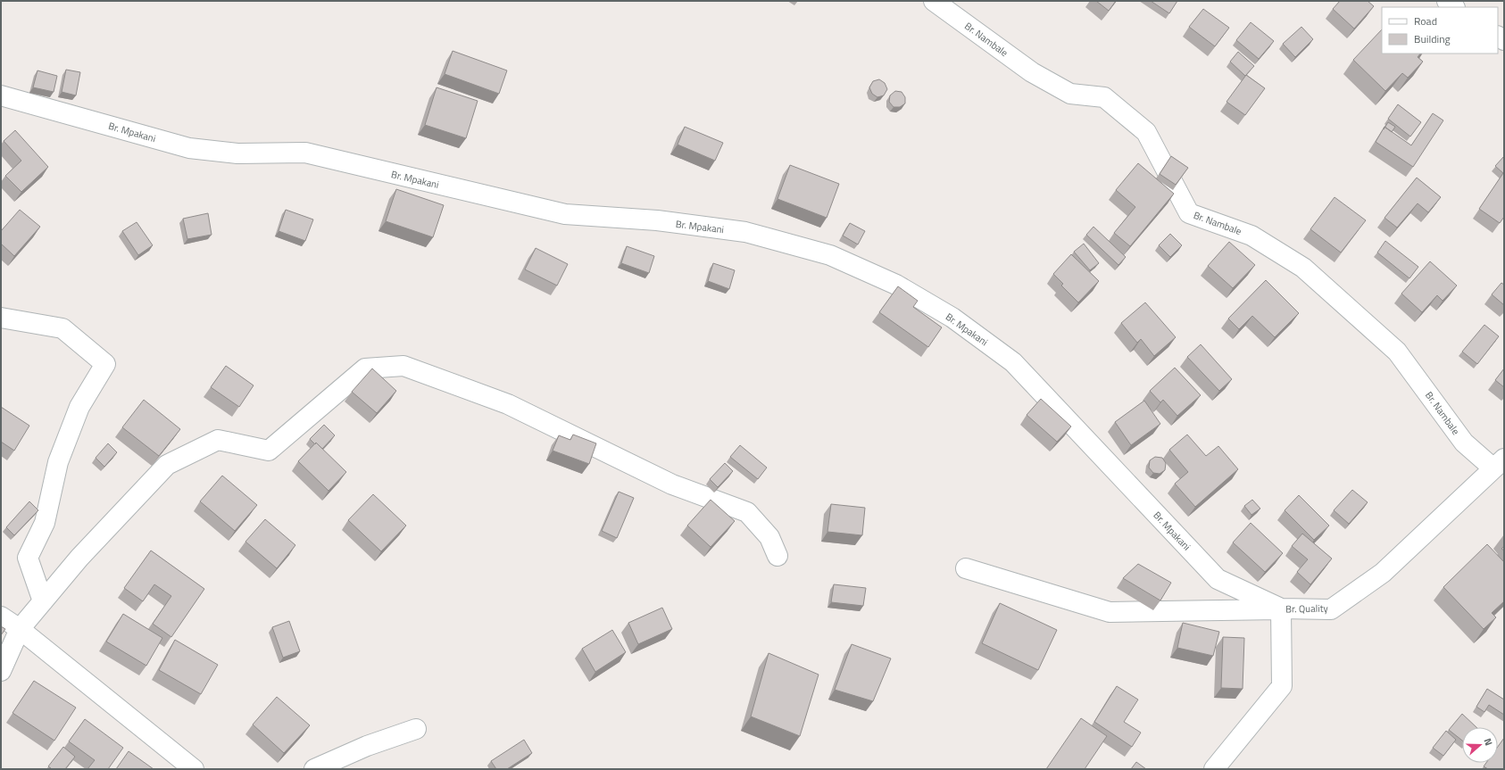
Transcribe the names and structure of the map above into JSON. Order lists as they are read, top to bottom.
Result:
{
  "streets": {
    "street": ["Br. Nambale", "Br. Mpakani", "Br. Quality"]
  },
  "crossings": [
    ["Br. Nambale", "Br. Quality"],
    ["Br. Mpakani", "Br. Quality"]
  ],
  "legend": ["Road", "Building"],
  "north": "right"
}
